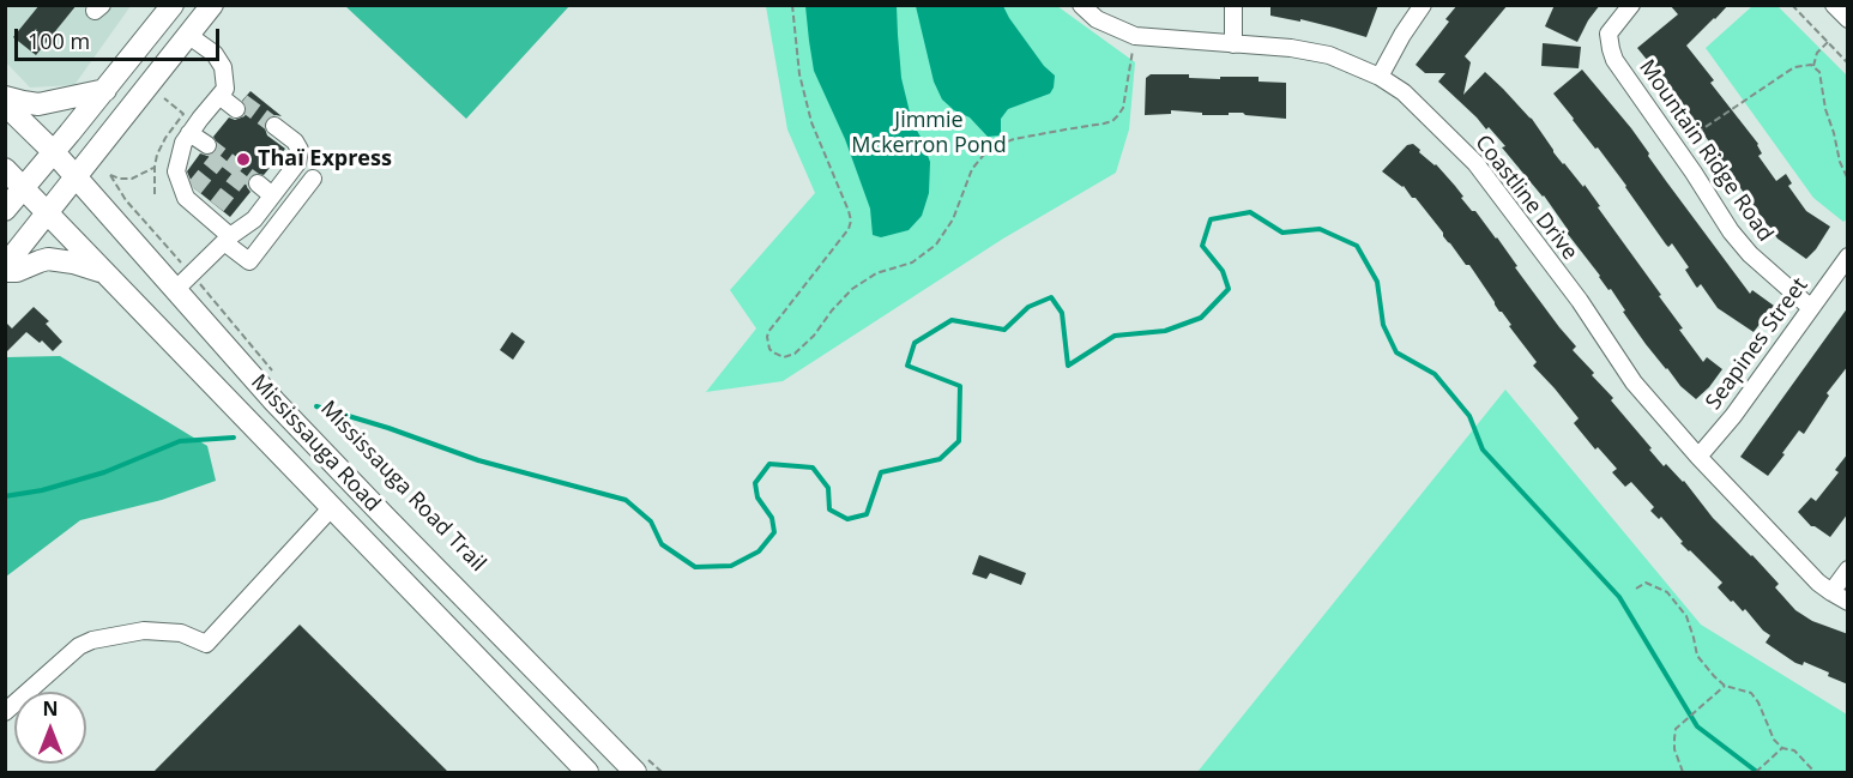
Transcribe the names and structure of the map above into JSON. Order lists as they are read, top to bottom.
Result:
{
  "streets": {
    "main road": ["Mississauga Road"],
    "street": ["Mountain Ridge Road", "Coastline Drive", "Seapines Street"]
  },
  "crossings": [
    ["Mountain Ridge Road", "Seapines Street"],
    ["Coastline Drive", "Seapines Street"]
  ],
  "parks": ["Jimmie Mckerron Pond"],
  "places": ["Thaï Express"],
  "scale_bar": "100 m",
  "north": "top"
}
